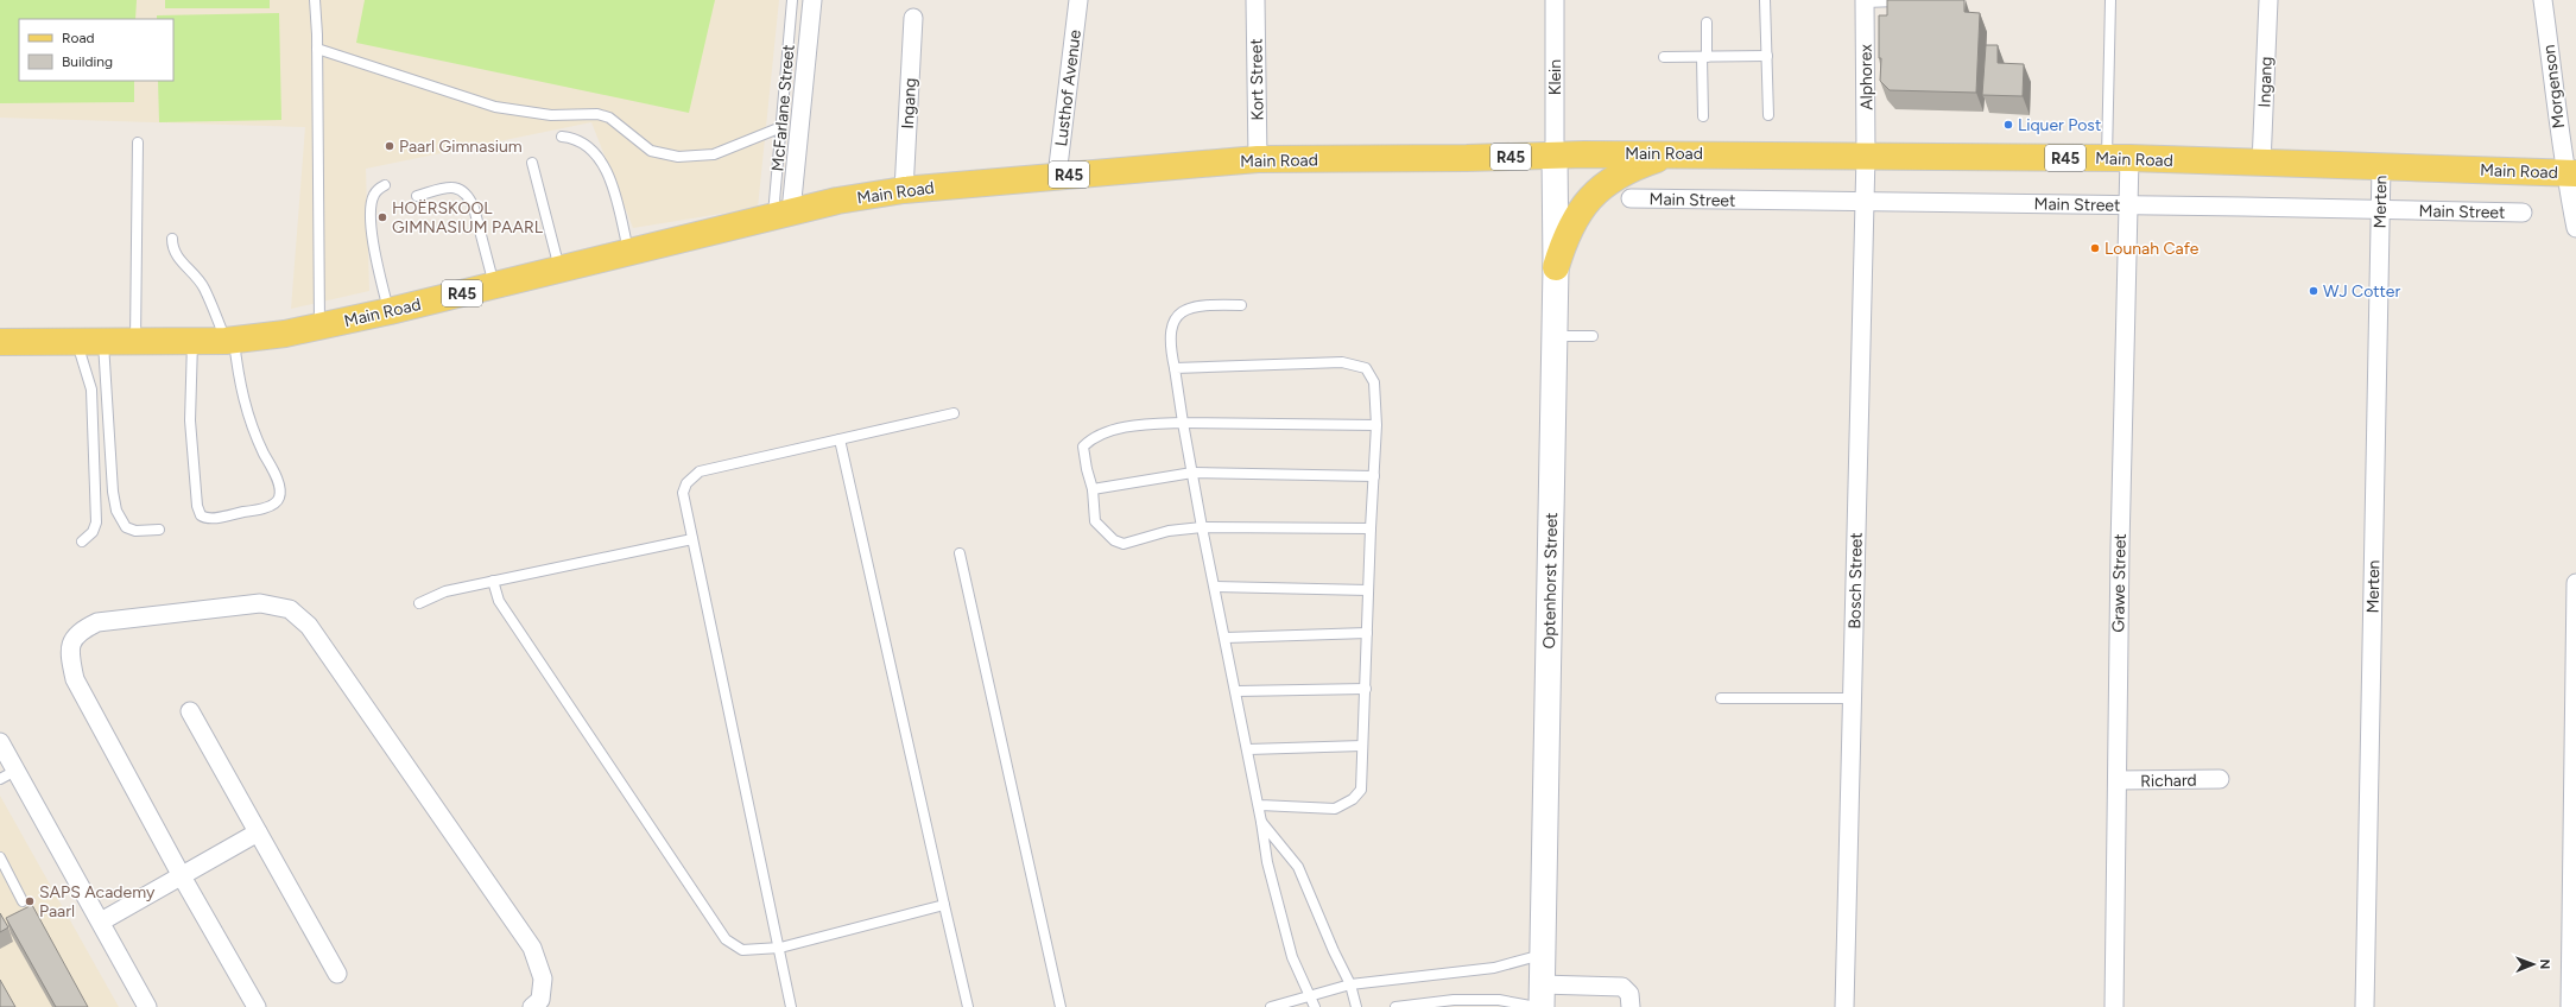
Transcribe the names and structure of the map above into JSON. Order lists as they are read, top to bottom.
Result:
{
  "streets": {
    "main road": ["Main Road", "R45", "Optenhorst Street"],
    "street": [
      "Klein",
      "Alphorex",
      "Kort Street",
      "Ingang",
      "Morgenson",
      "Lusthof Avenue",
      "Main Street",
      "Merten",
      "Bosch Street",
      "Grawe Street",
      "Richard"
    ],
    "lane": ["McFarlane Street"]
  },
  "crossings": [
    ["Klein", "Main Road"],
    ["Klein", "Optenhorst Street"],
    ["Alphorex", "Main Road"],
    ["Alphorex", "Bosch Street"],
    ["Kort Street", "Main Road"],
    ["Ingang", "Main Road"],
    ["Morgenson", "Main Road"],
    ["Lusthof Avenue", "Main Road"],
    ["McFarlane Street", "Main Road"],
    ["Main Road", "Merten"],
    ["Main Road", "Optenhorst Street"],
    ["Main Road", "Bosch Street"],
    ["Main Road", "Grawe Street"],
    ["Main Street", "Merten"],
    ["Main Street", "Bosch Street"],
    ["Main Street", "Grawe Street"],
    ["Grawe Street", "Richard"]
  ],
  "places": [
    "Liquer Post",
    "Paarl Gimnasium",
    "HOËRSKOOL GIMNASIUM PAARL",
    "Lounah Cafe",
    "WJ Cotter",
    "SAPS Academy Paarl"
  ],
  "legend": ["Road", "Building"],
  "north": "right"
}
